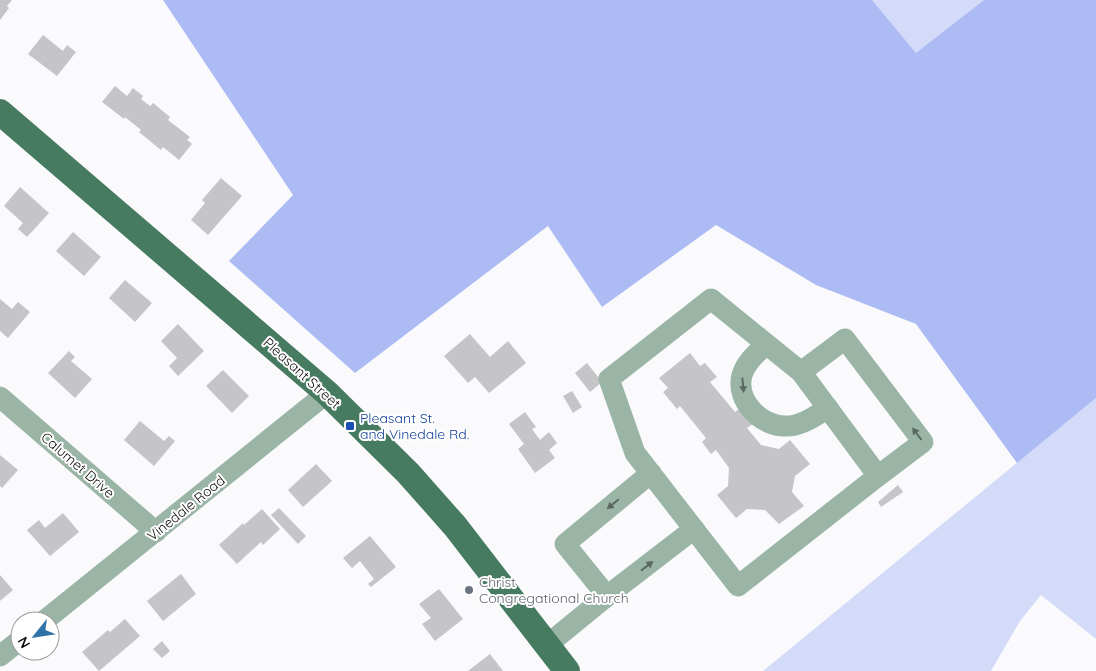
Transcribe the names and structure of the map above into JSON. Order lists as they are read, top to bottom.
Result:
{
  "streets": {
    "main road": ["Pleasant Street"],
    "street": ["Calumet Drive", "Vinedale Road"]
  },
  "crossings": [
    ["Pleasant Street", "Vinedale Road"],
    ["Calumet Drive", "Vinedale Road"]
  ],
  "places": {
    "transit": ["Pleasant St. and Vinedale Rd."],
    "other": ["Christ Congregational Church"]
  },
  "north": "bottom left"
}
